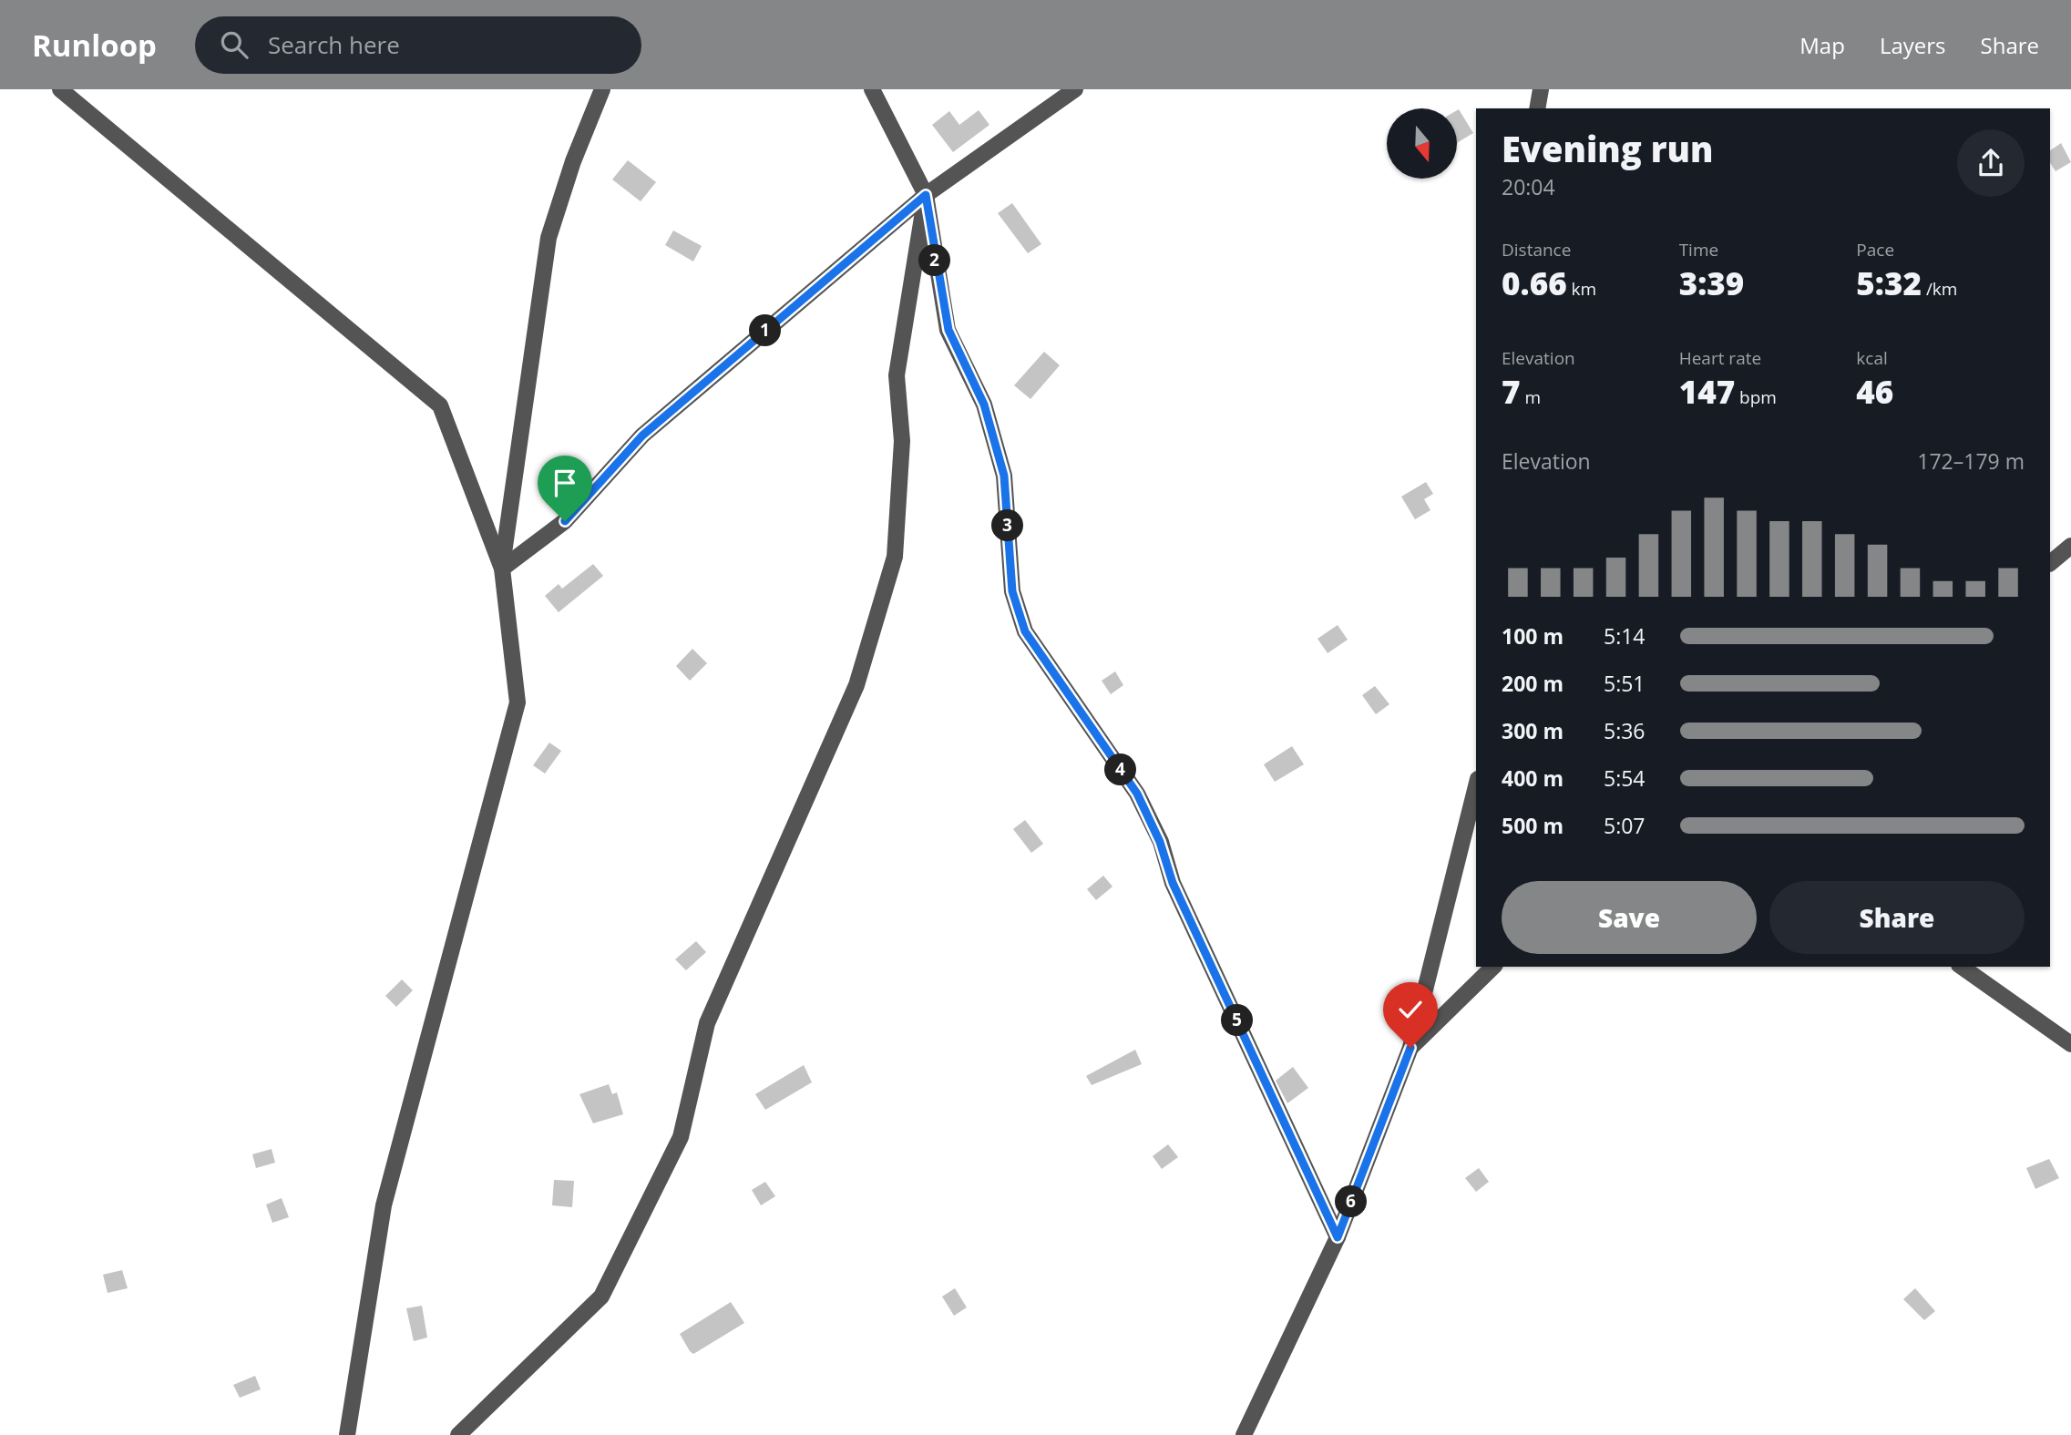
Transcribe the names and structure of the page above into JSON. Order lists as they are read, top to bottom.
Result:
{
  "north": "bottom",
  "page": {
    "header": "Runloop",
    "search": "Search here",
    "nav": ["Map", "Layers", "Share"],
    "heading": ["Evening run", "20:04"],
    "stats": [
      ["Distance", "0.66 km"],
      ["Time", "3:39"],
      ["Pace", "5:32 /km"],
      ["Elevation", "7 m"],
      ["Heart rate", "147 bpm"],
      ["kcal", "46"]
    ],
    "pins": [
      "2",
      "1",
      "3",
      "4",
      "5",
      "6"
    ],
    "chart": ["Elevation", "172–179 m"],
    "list": [
      {
        "name": "100 m",
        "note": "5:14"
      },
      {
        "name": "200 m",
        "note": "5:51"
      },
      {
        "name": "300 m",
        "note": "5:36"
      },
      {
        "name": "400 m",
        "note": "5:54"
      },
      {
        "name": "500 m",
        "note": "5:07"
      }
    ],
    "buttons": ["Save", "Share"]
  }
}
